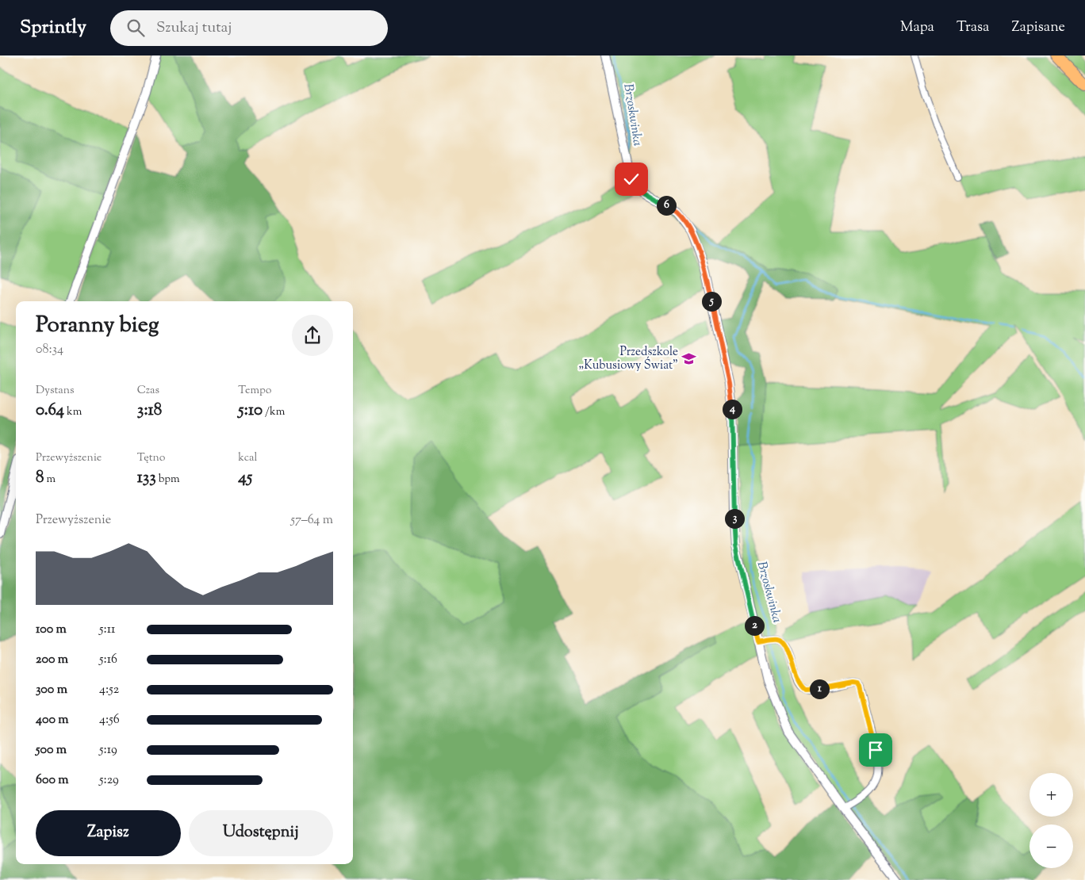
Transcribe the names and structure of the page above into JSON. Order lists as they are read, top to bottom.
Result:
{
  "water": ["Brzoskwinka"],
  "places": {
    "school or university": ["Przedszkole „Kubusiowy Świat”"]
  },
  "page": {
    "header": "Sprintly",
    "search": "Szukaj tutaj",
    "nav": ["Mapa", "Trasa", "Zapisane"],
    "pins": [
      "6",
      "5",
      "4",
      "3",
      "2",
      "1"
    ],
    "heading": ["Poranny bieg", "08:34"],
    "stats": [
      ["Dystans", "0.64 km"],
      ["Czas", "3:18"],
      ["Tempo", "5:10 /km"],
      ["Przewyższenie", "8 m"],
      ["Tętno", "133 bpm"],
      ["kcal", "45"]
    ],
    "chart": ["Przewyższenie", "57–64 m"],
    "list": [
      {
        "name": "100 m",
        "note": "5:11"
      },
      {
        "name": "200 m",
        "note": "5:16"
      },
      {
        "name": "300 m",
        "note": "4:52"
      },
      {
        "name": "400 m",
        "note": "4:56"
      },
      {
        "name": "500 m",
        "note": "5:19"
      },
      {
        "name": "600 m",
        "note": "5:29"
      }
    ],
    "map_buttons": ["+", "−"],
    "buttons": ["Zapisz", "Udostępnij"]
  }
}
